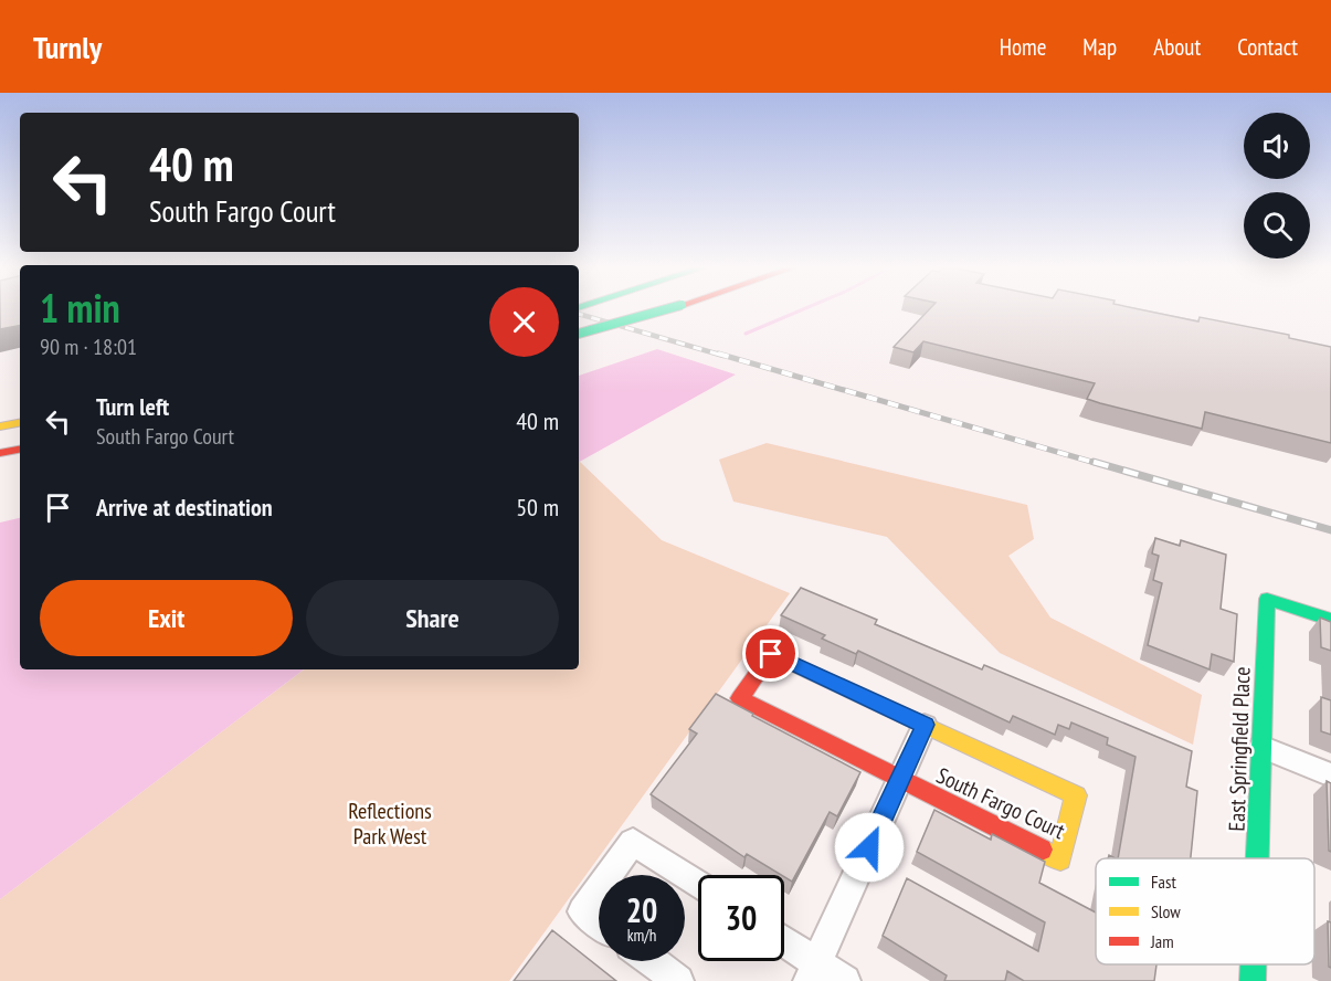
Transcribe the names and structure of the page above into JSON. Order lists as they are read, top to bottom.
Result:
{
  "streets": {
    "main road": ["East Springfield Place", "South Fargo Court"]
  },
  "parks": ["Reflections Park West"],
  "legend": ["Fast", "Slow", "Jam"],
  "page": {
    "header": "Turnly",
    "nav": [
      "Home",
      "Map",
      "About",
      "Contact"
    ],
    "turn": ["40 m", "South Fargo Court"],
    "heading": ["1 min", "90 m · 18:01"],
    "list": [
      {
        "name": "Turn left",
        "note": "South Fargo Court",
        "value": "40 m"
      },
      {
        "name": "Arrive at destination",
        "value": "50 m"
      }
    ],
    "buttons": ["Exit", "Share"],
    "speed": "20 km/h",
    "limit": "30"
  }
}
